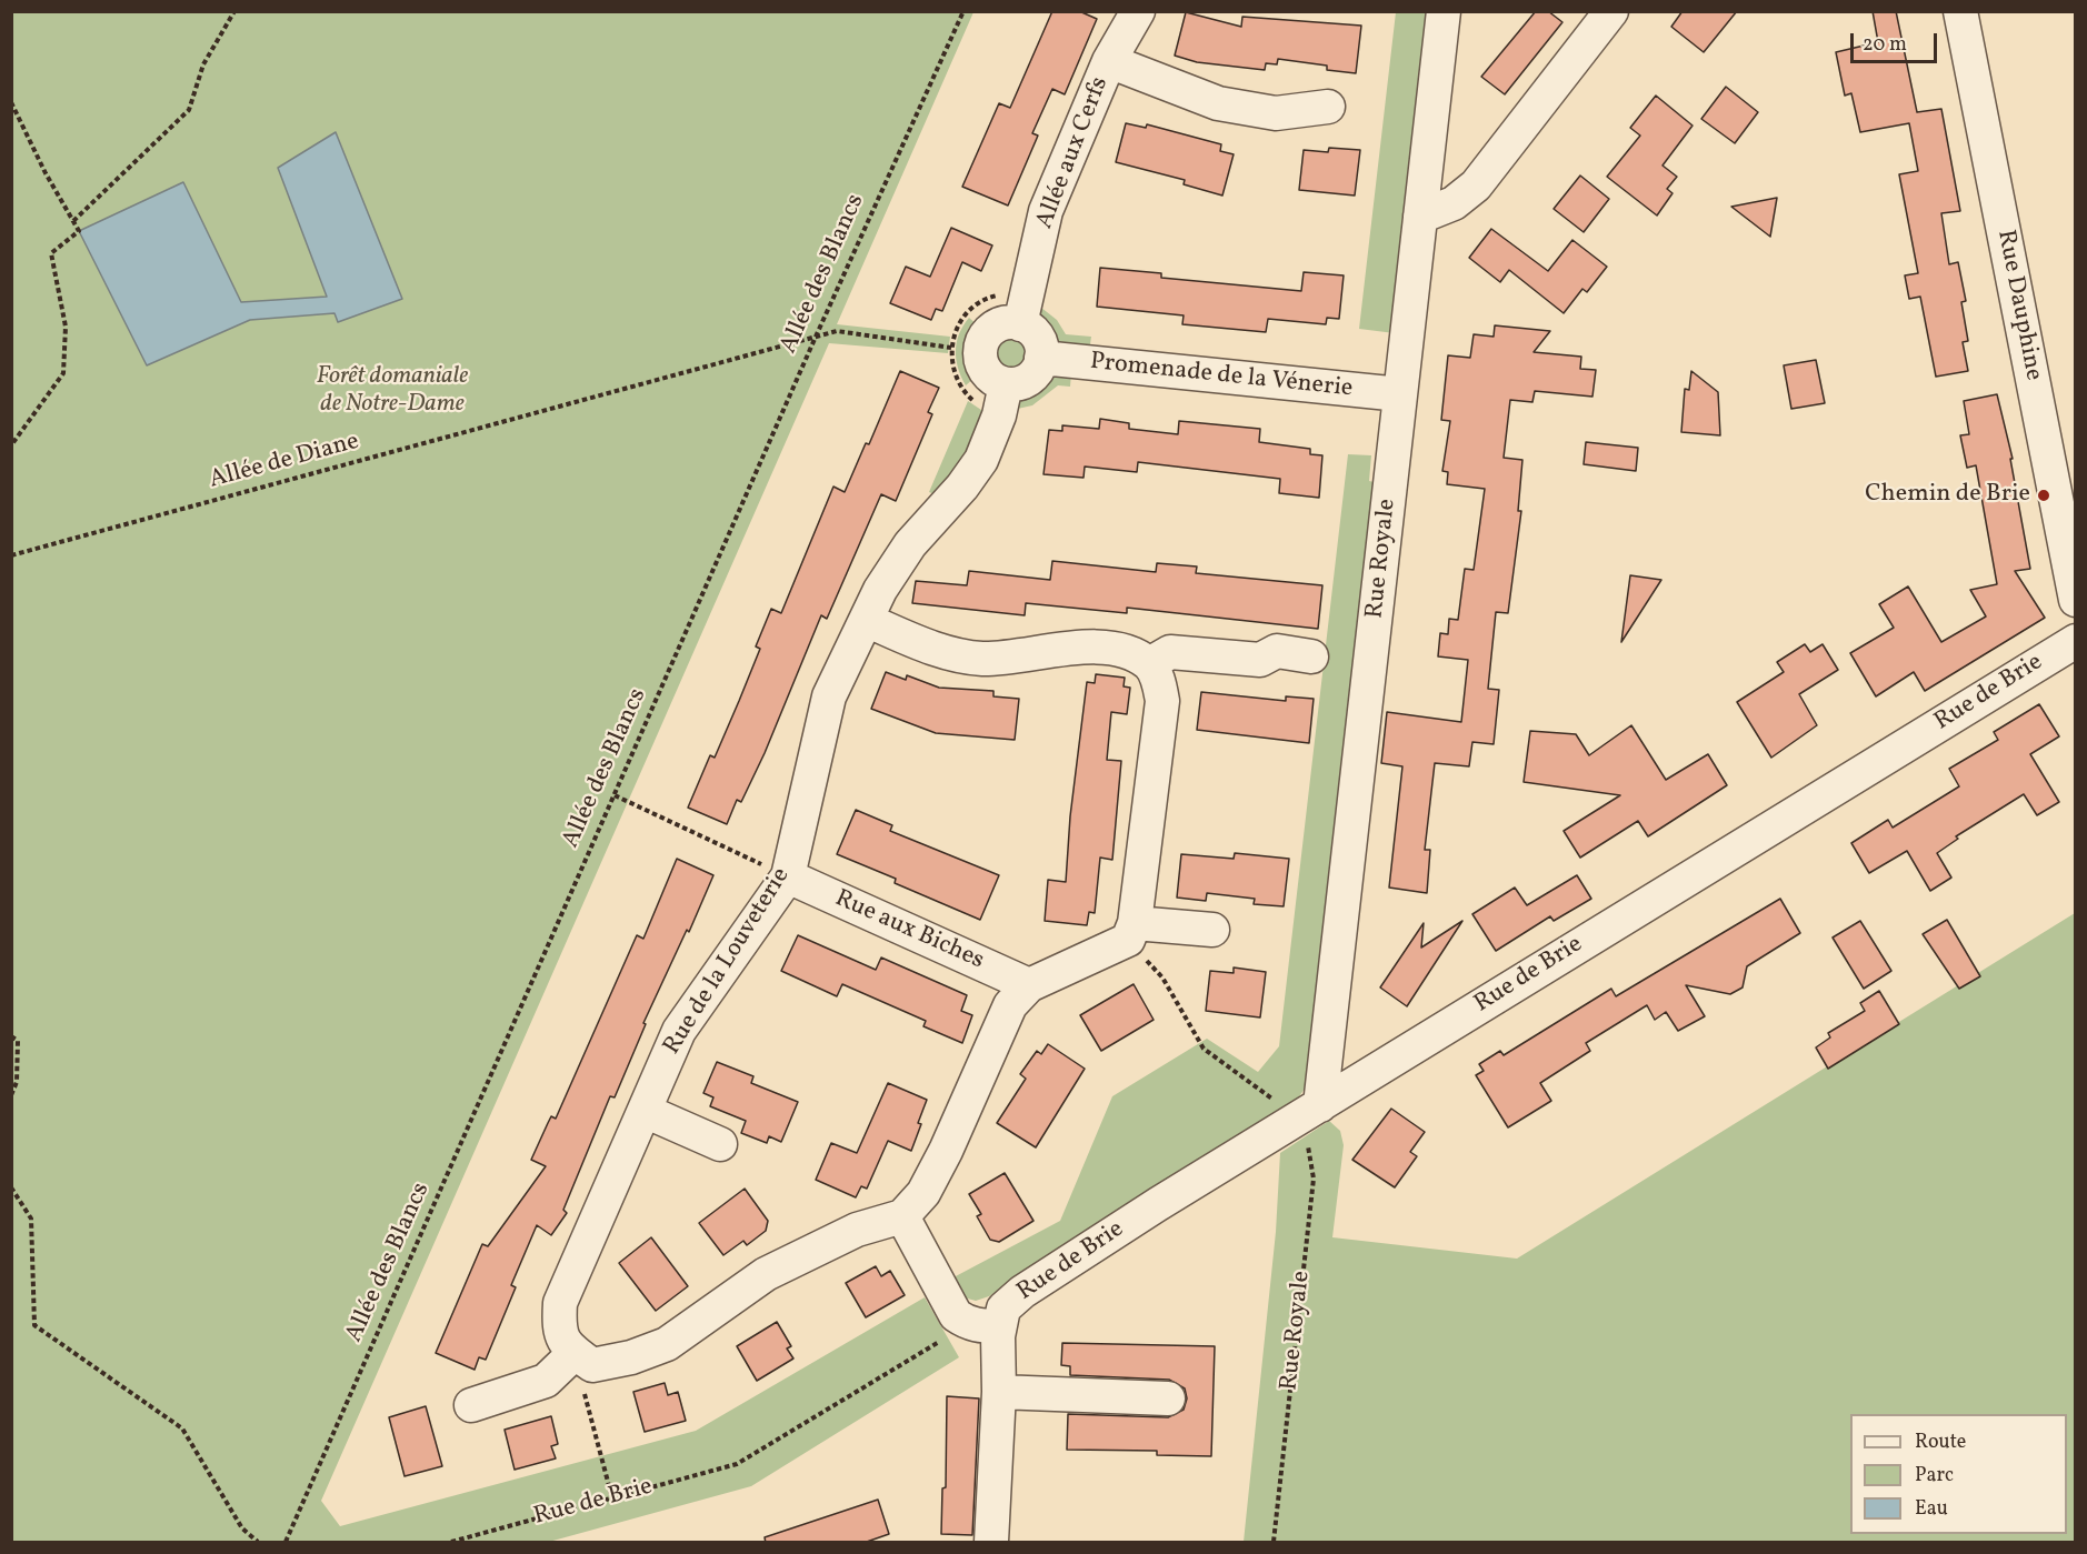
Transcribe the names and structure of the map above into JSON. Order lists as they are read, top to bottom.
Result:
{
  "streets": {
    "street": [
      "Allée aux Cerfs",
      "Rue Dauphine",
      "Promenade de la Vénerie",
      "Rue Royale",
      "Rue de Brie",
      "Rue aux Biches",
      "Rue de la Louveterie"
    ],
    "path": ["Allée des Blancs", "Allée de Diane"]
  },
  "crossings": [
    ["Allée des Blancs", "Allée de Diane"],
    ["Promenade de la Vénerie", "Rue Royale"],
    ["Rue Royale", "Rue de Brie"],
    ["Rue aux Biches", "Rue de la Louveterie"]
  ],
  "parks": ["Forêt domaniale de Notre-Dame"],
  "places": ["Chemin de Brie"],
  "legend": ["Route", "Parc", "Eau"],
  "scale_bar": "20 m"
}
